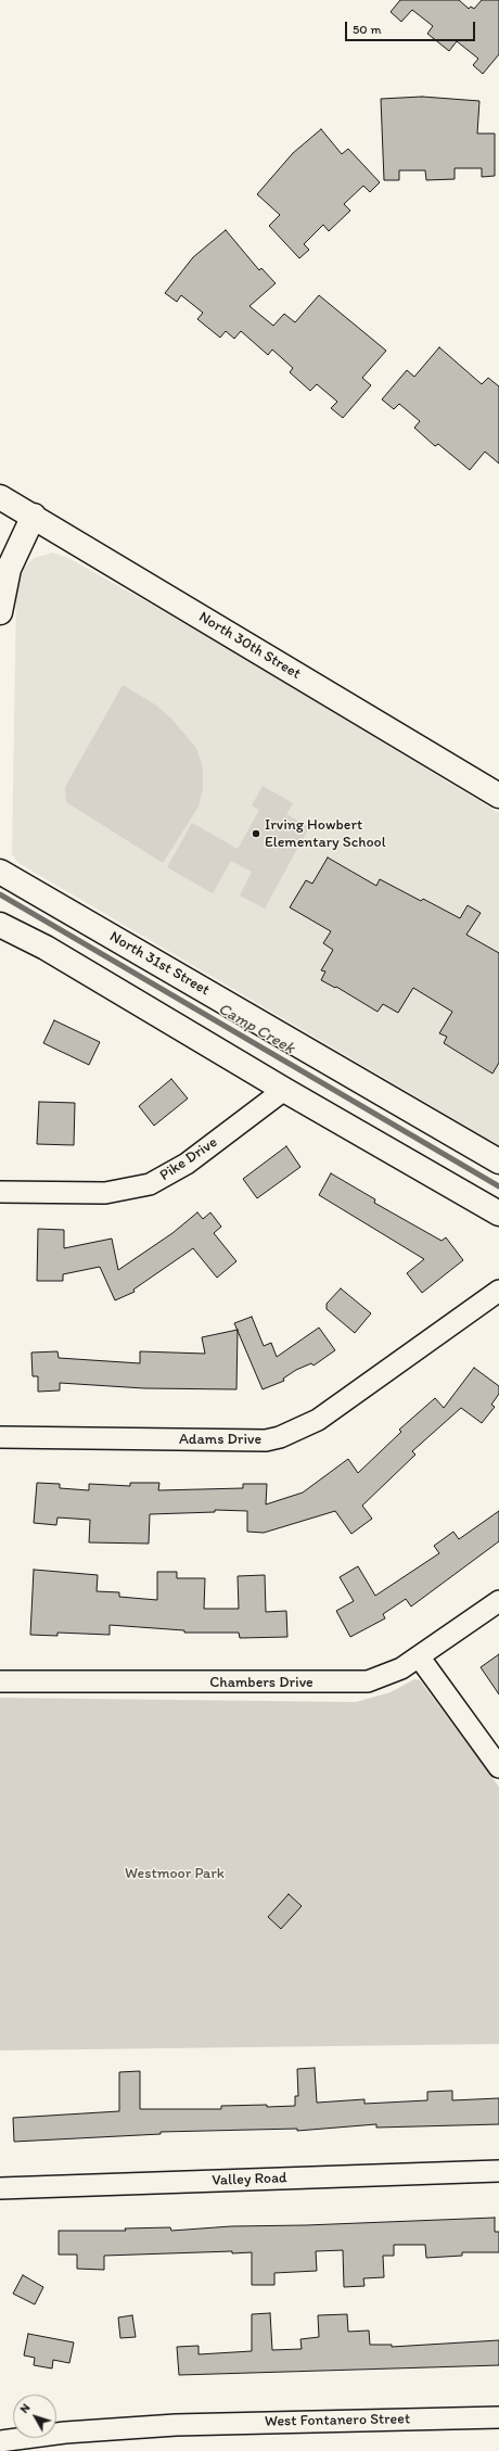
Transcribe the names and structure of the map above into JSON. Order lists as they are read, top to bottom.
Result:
{
  "streets": {
    "main road": ["North 30th Street", "North 31st Street"],
    "street": [
      "Pike Drive",
      "Adams Drive",
      "Chambers Drive",
      "Valley Road",
      "West Fontanero Street"
    ]
  },
  "water": ["Camp Creek"],
  "parks": ["Westmoor Park"],
  "places": ["Irving Howbert Elementary School"],
  "scale_bar": "50 m",
  "north": "top left"
}
